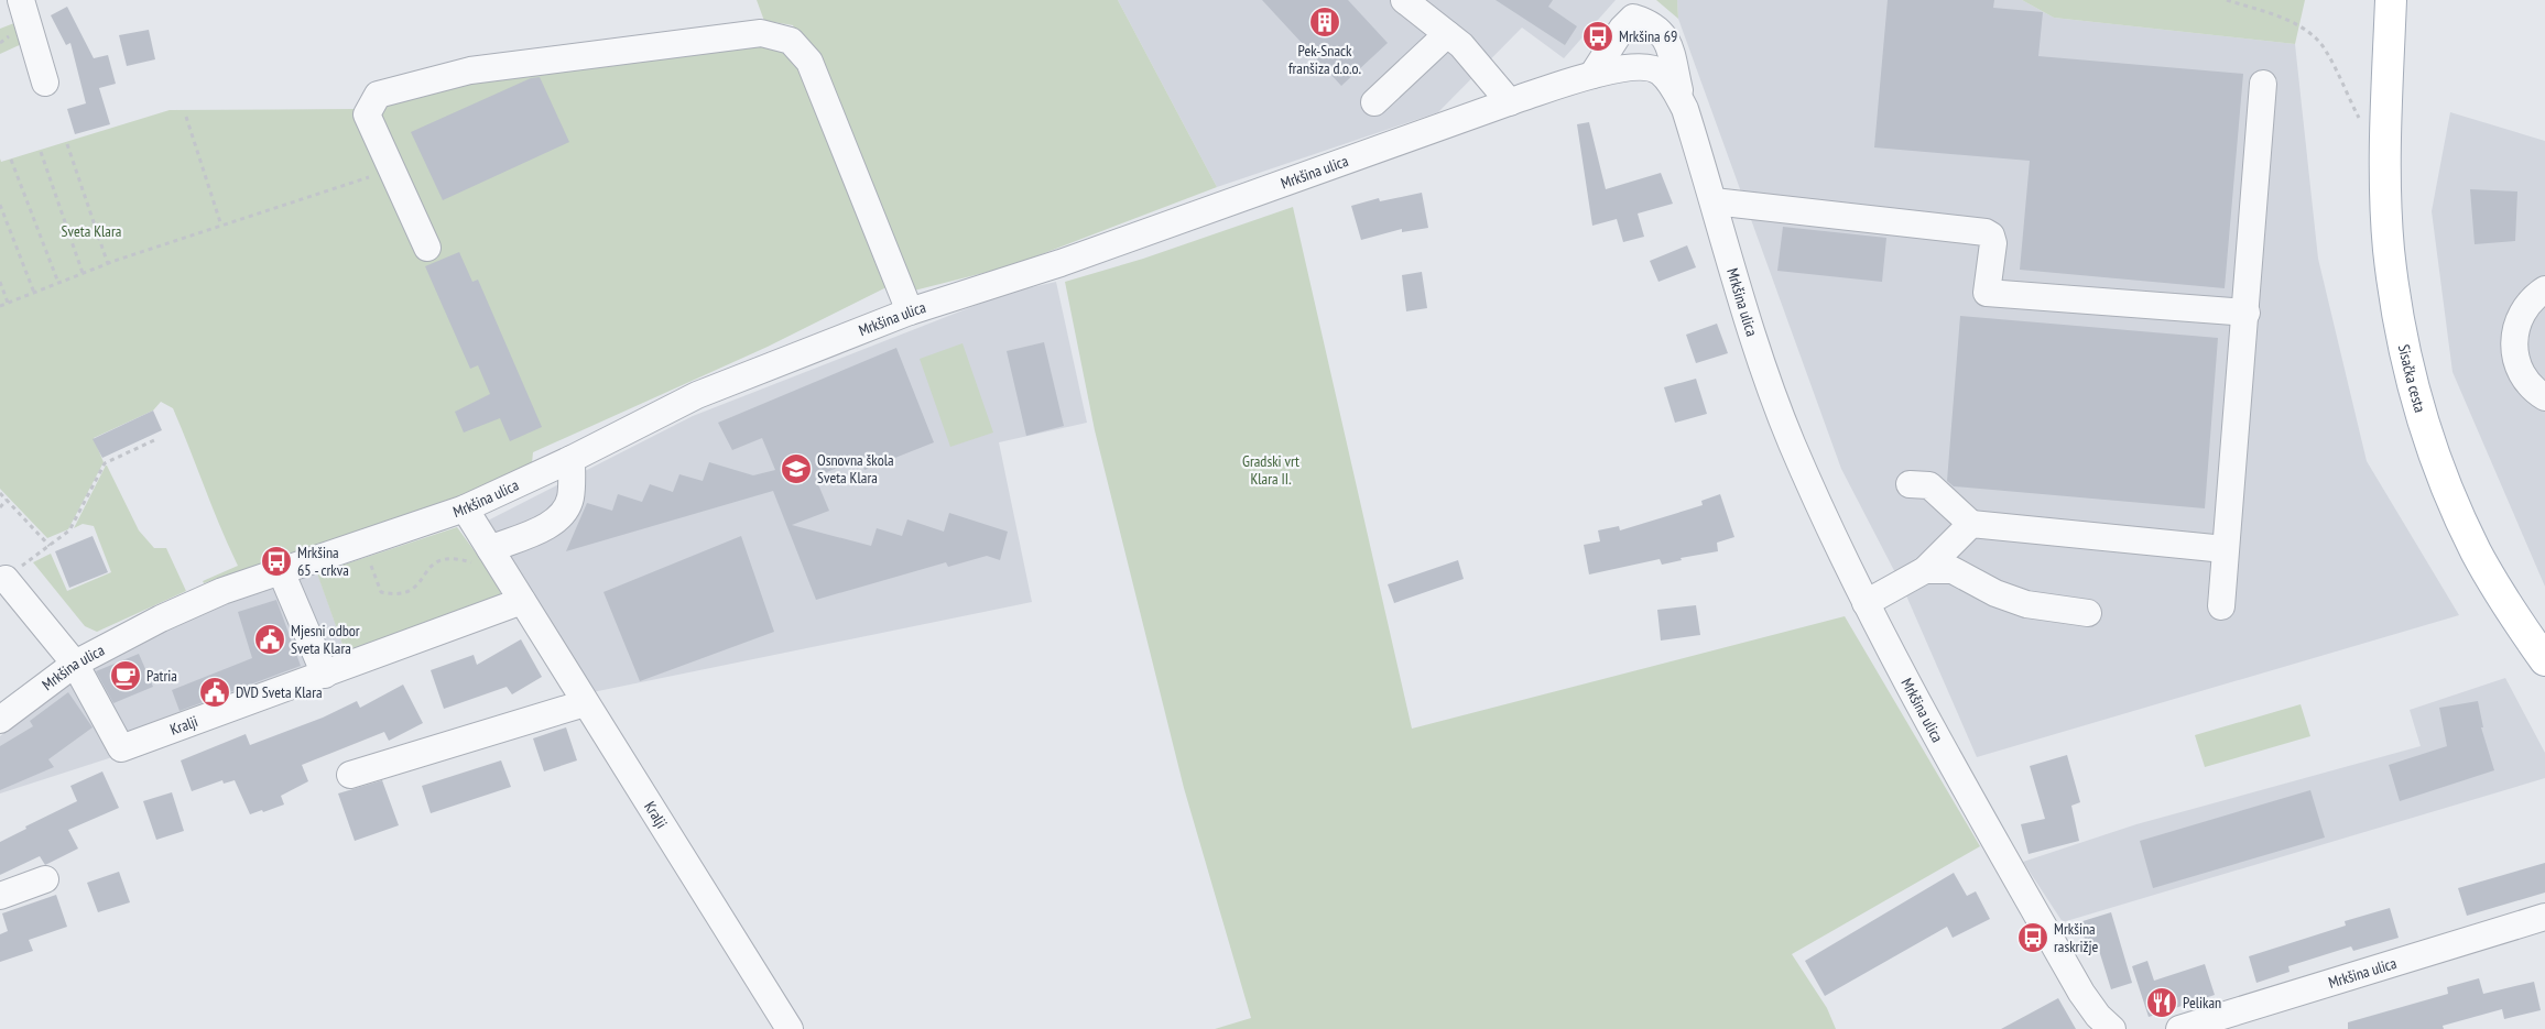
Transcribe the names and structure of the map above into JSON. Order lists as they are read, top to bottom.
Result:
{
  "streets": {
    "main road": ["Sisačka cesta"],
    "street": ["Mrkšina ulica", "Kralji"]
  },
  "crossings": [
    ["Mrkšina ulica", "Kralji"]
  ],
  "parks": ["Sveta Klara", "Gradski vrt Klara II."],
  "places": {
    "building": ["Pek-Snack franšiza d.o.o."],
    "bus stop": ["Mrkšina 69", "Mrkšina 65 - crkva", "Mrkšina raskrižje"],
    "school or university": ["Osnovna škola Sveta Klara"],
    "public building": ["Mjesni odbor Sveta Klara", "DVD Sveta Klara"],
    "cafe": ["Patria"],
    "restaurant": ["Pelikan"]
  }
}
